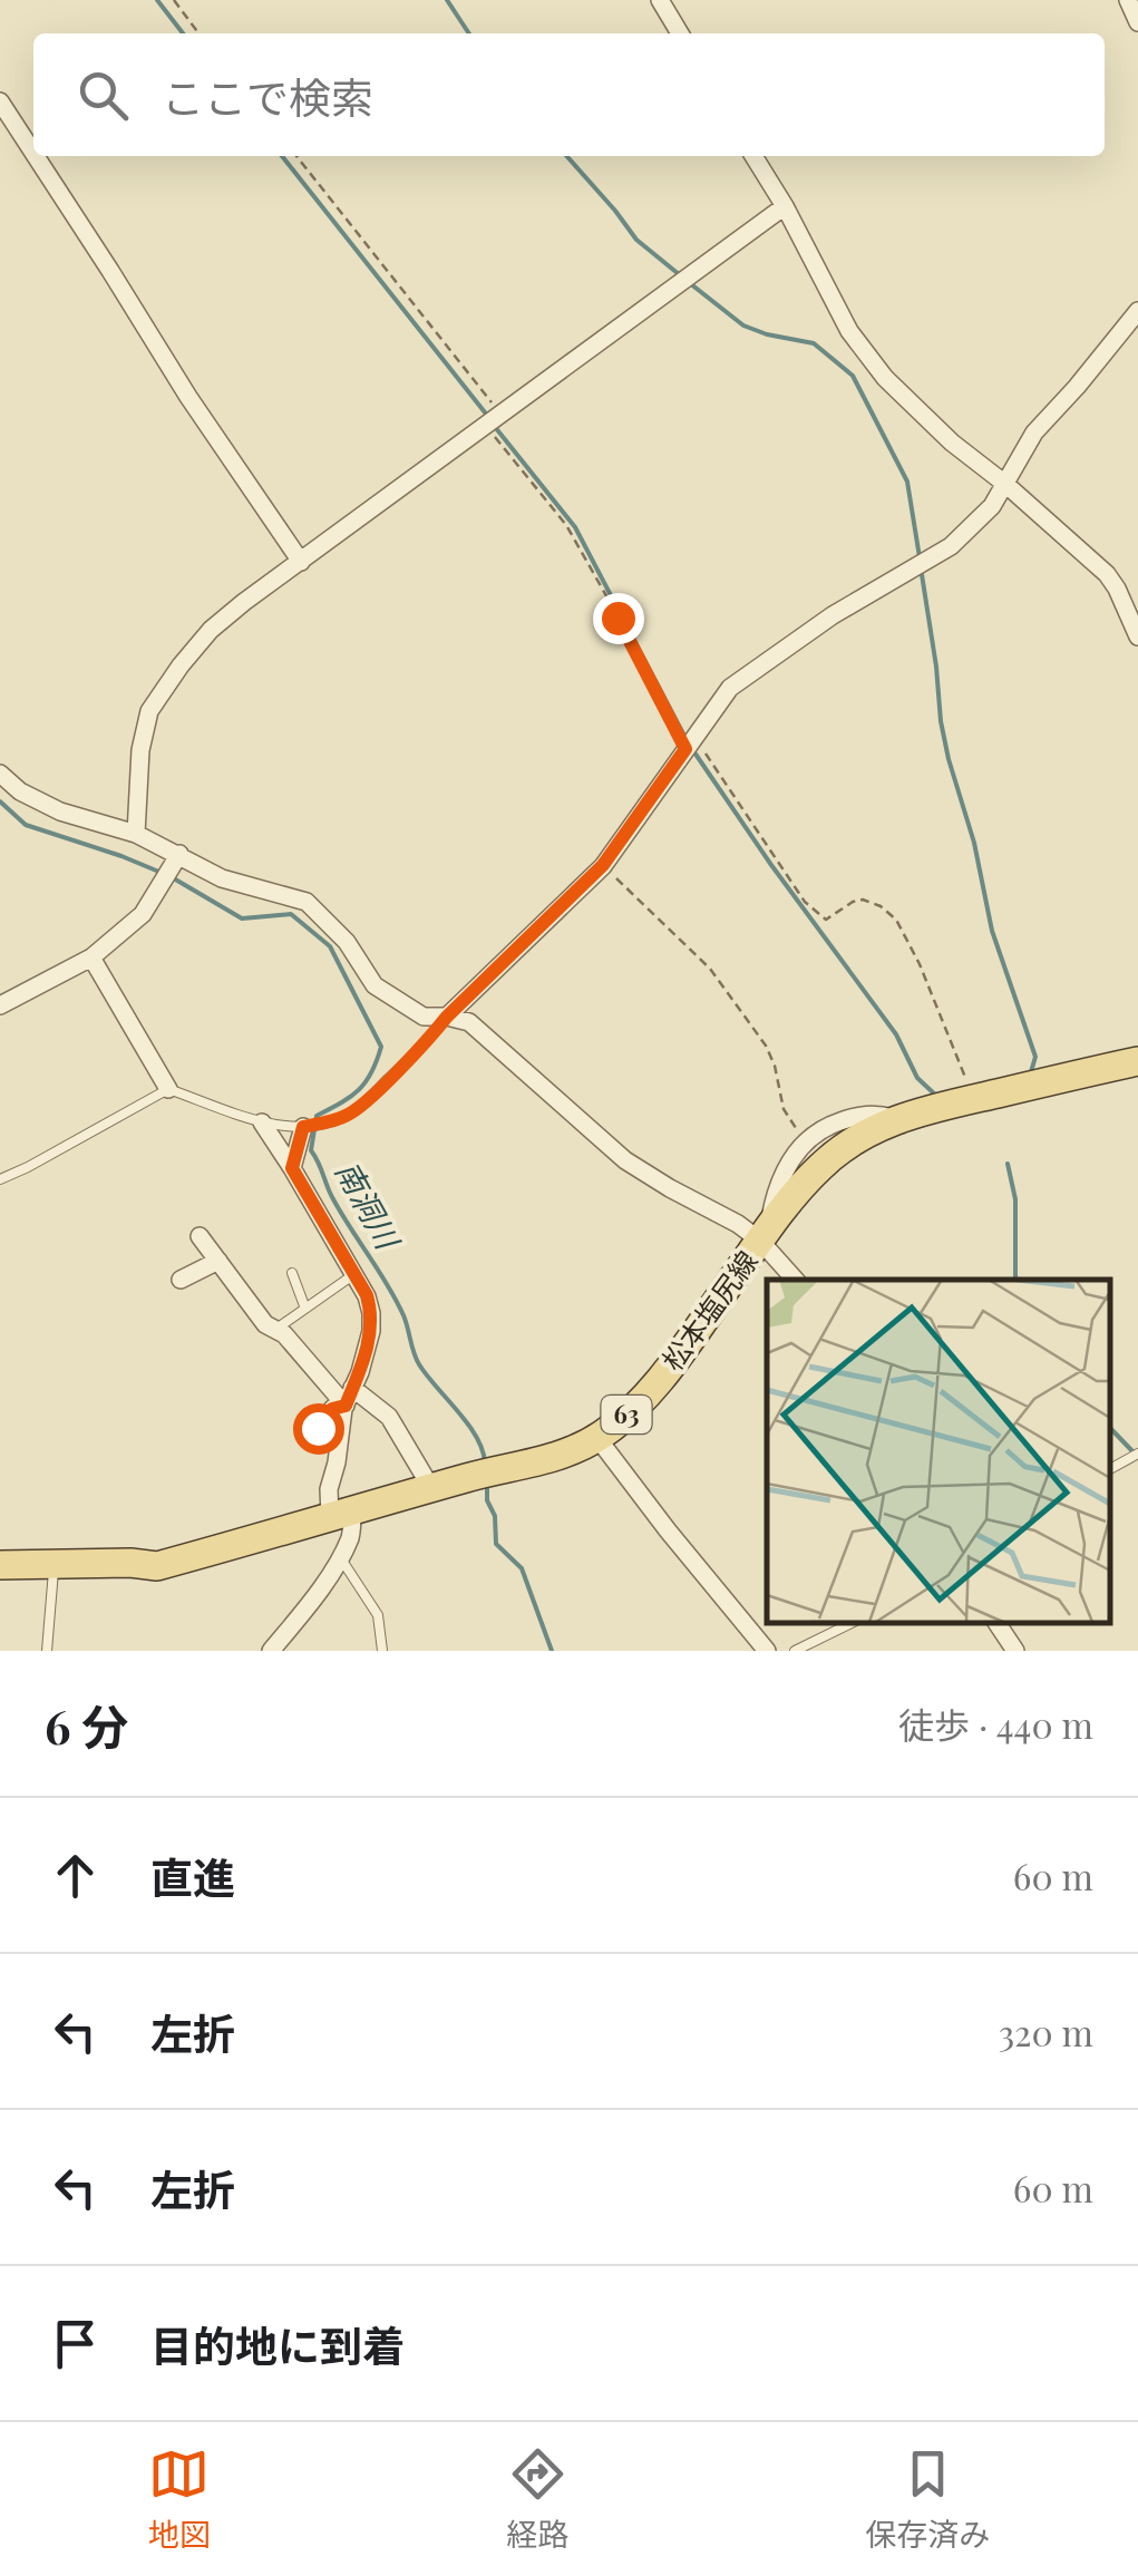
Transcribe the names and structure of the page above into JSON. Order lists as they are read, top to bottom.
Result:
{
  "streets": {
    "main road": ["松本塩尻線", "63"]
  },
  "water": ["南洞川"],
  "page": {
    "search": "ここで検索",
    "heading": ["6 分", "徒歩 · 440 m"],
    "list": [
      ["直進", "60 m"],
      ["左折", "320 m"],
      ["左折", "60 m"],
      "目的地に到着"
    ],
    "nav": ["地図", "経路", "保存済み"]
  }
}
